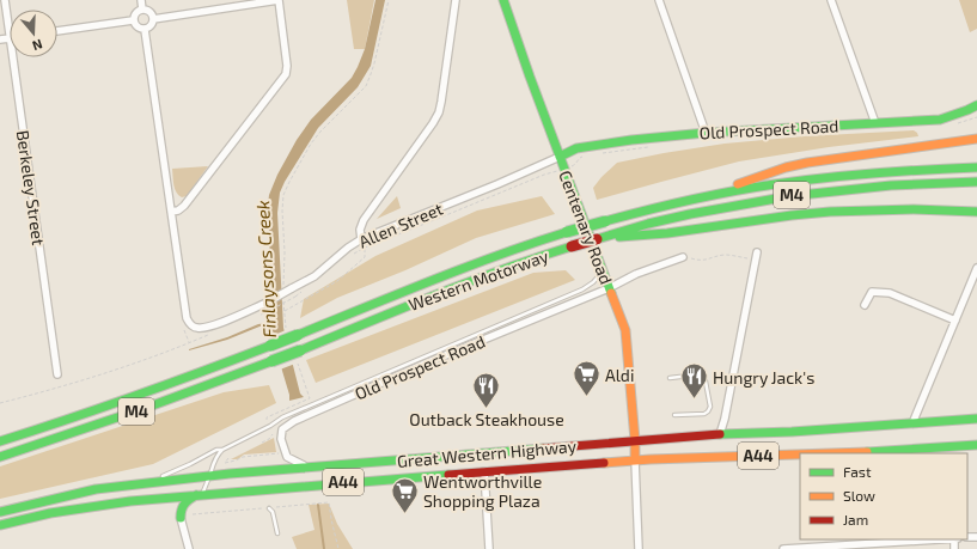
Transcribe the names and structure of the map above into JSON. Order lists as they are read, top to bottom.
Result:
{
  "streets": {
    "main road": [
      "Old Prospect Road",
      "M4",
      "Centenary Road",
      "Western Motorway",
      "Great Western Highway",
      "A44"
    ],
    "street": ["Berkeley Street", "Allen Street"]
  },
  "crossings": [
    ["Old Prospect Road", "Allen Street"],
    ["Old Prospect Road", "Centenary Road"],
    ["Old Prospect Road", "Great Western Highway"],
    ["M4", "Western Motorway"],
    ["Allen Street", "Centenary Road"],
    ["Centenary Road", "Great Western Highway"]
  ],
  "water": ["Finlaysons Creek"],
  "places": {
    "supermarket": ["Aldi", "Wentworthville Shopping Plaza"],
    "restaurant": ["Hungry Jack's", "Outback Steakhouse"]
  },
  "legend": ["Fast", "Slow", "Jam"],
  "north": "bottom"
}
